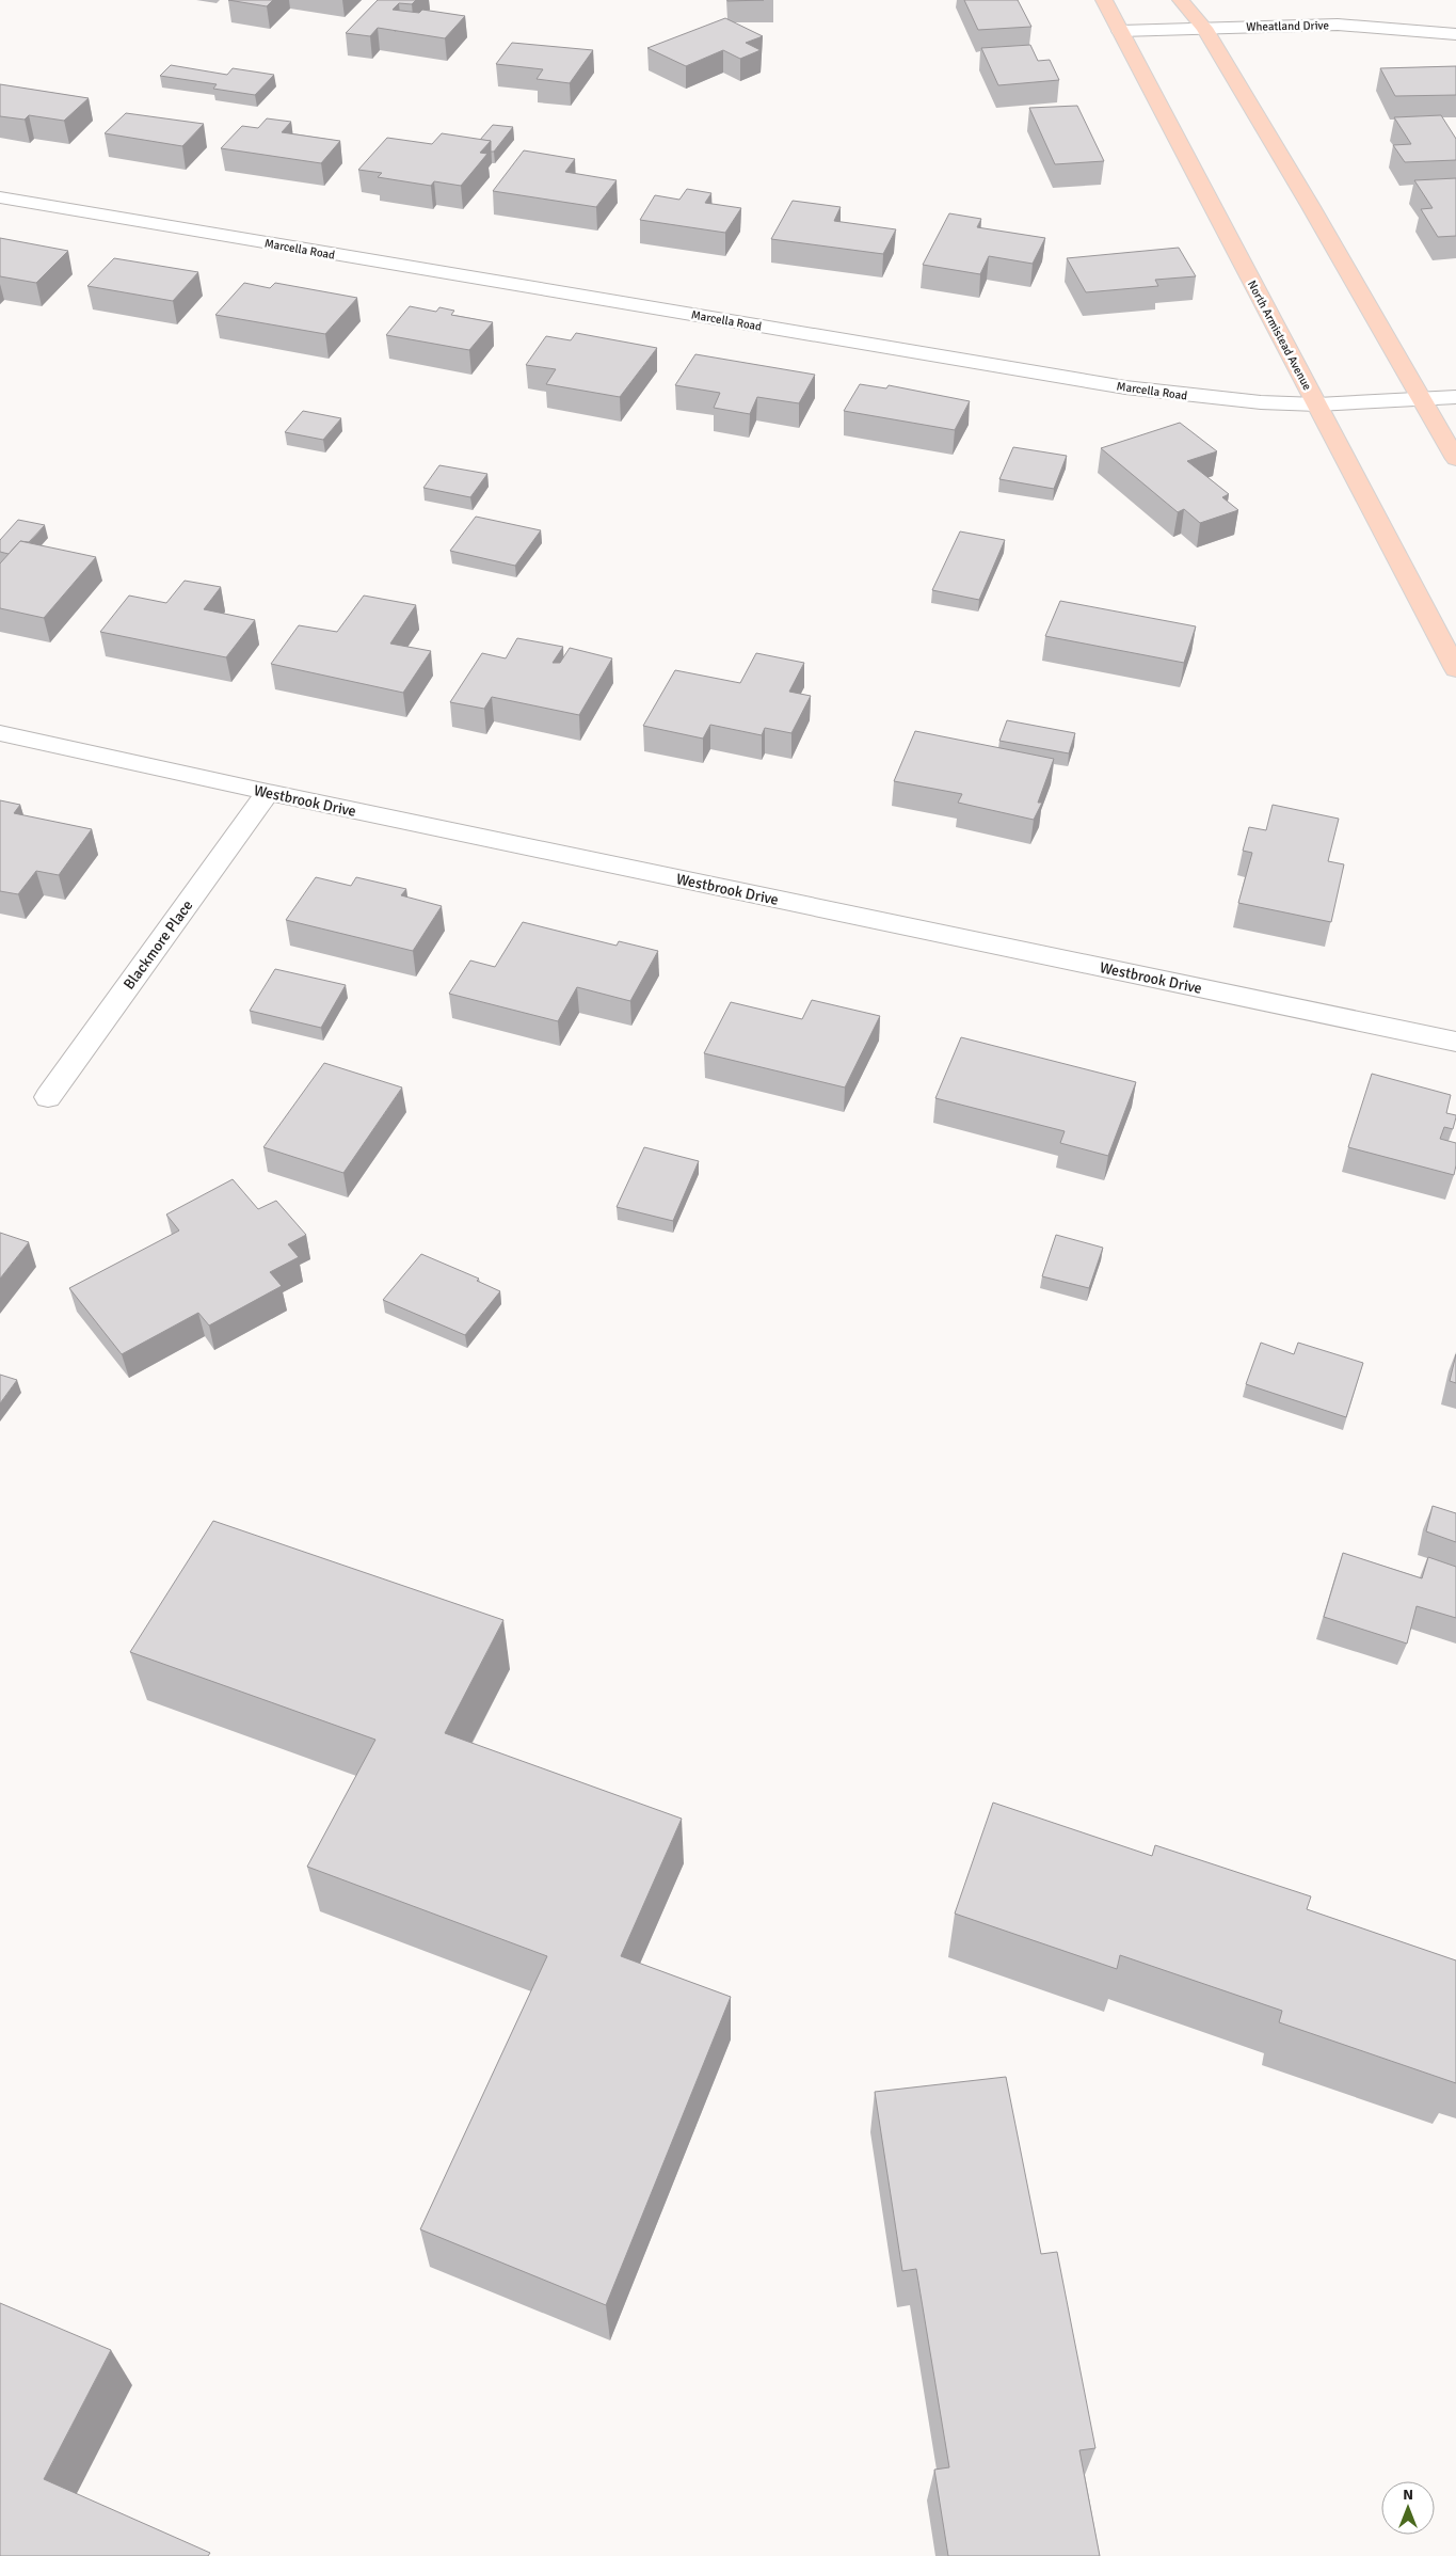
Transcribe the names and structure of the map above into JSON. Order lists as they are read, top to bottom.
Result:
{
  "streets": {
    "main road": ["North Armistead Avenue"],
    "street": [
      "Wheatland Drive",
      "Marcella Road",
      "Westbrook Drive",
      "Blackmore Place"
    ]
  },
  "crossings": [
    ["Wheatland Drive", "North Armistead Avenue"],
    ["Marcella Road", "North Armistead Avenue"],
    ["Westbrook Drive", "Blackmore Place"]
  ],
  "north": "top"
}
